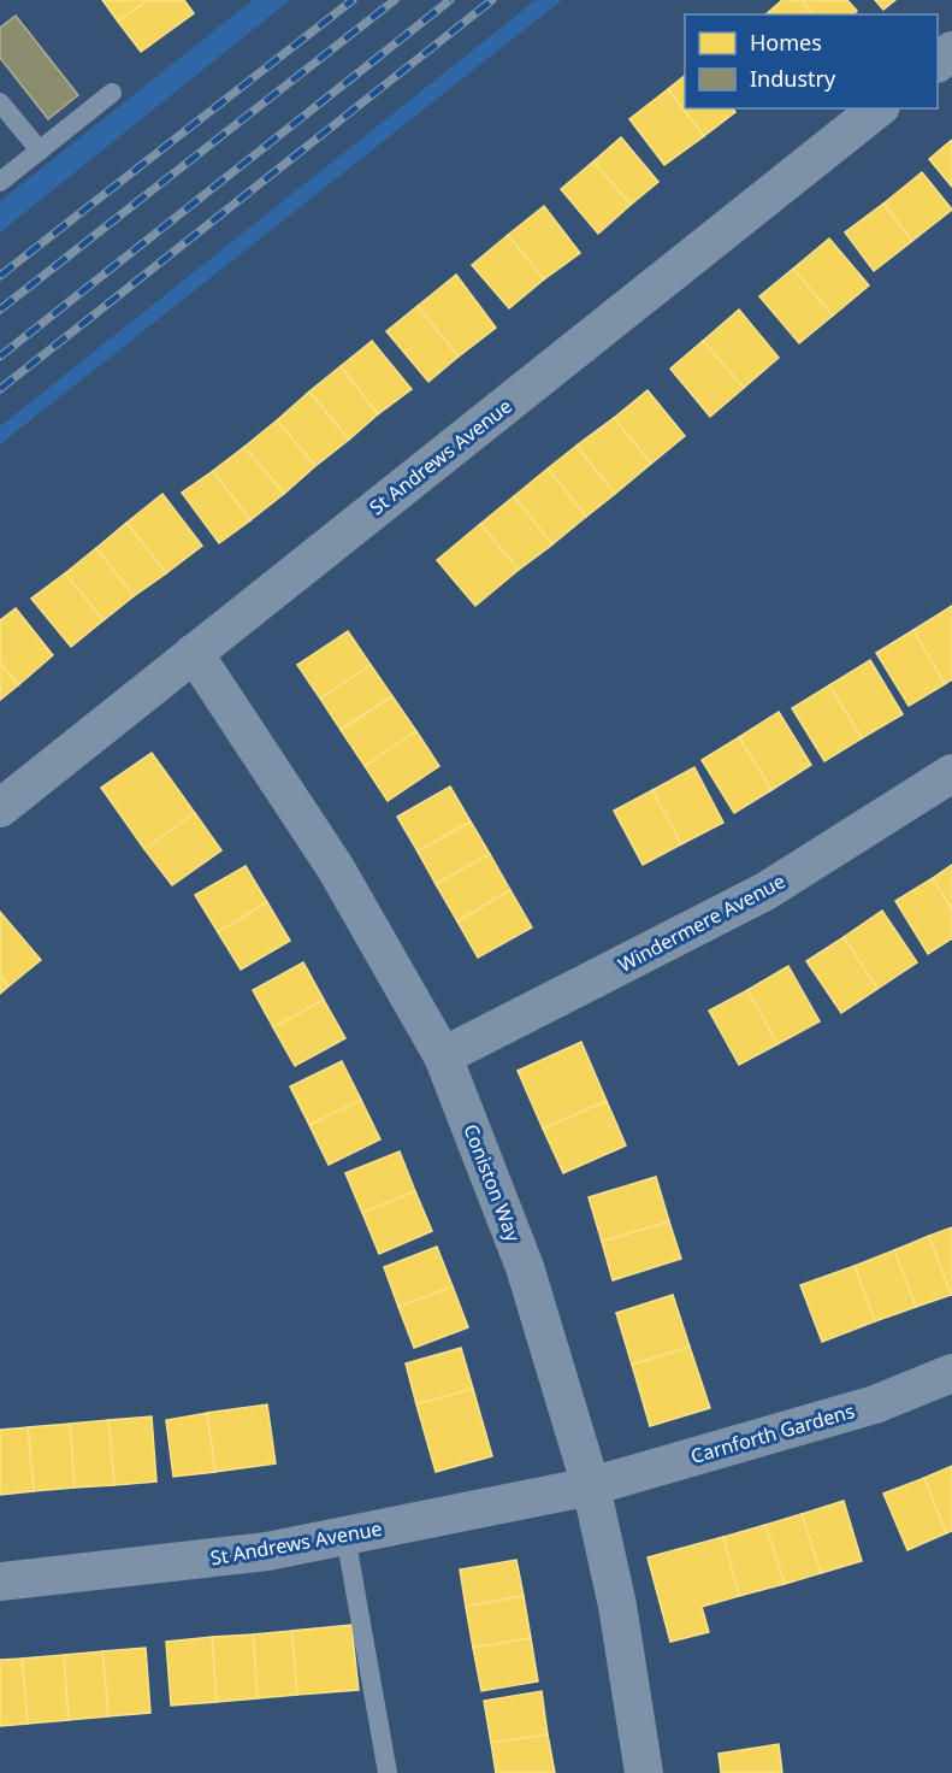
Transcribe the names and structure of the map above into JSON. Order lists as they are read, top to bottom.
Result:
{
  "streets": {
    "street": [
      "St Andrews Avenue",
      "Windermere Avenue",
      "Coniston Way",
      "Carnforth Gardens"
    ]
  },
  "crossings": [
    ["St Andrews Avenue", "Coniston Way"],
    ["St Andrews Avenue", "Carnforth Gardens"],
    ["Windermere Avenue", "Coniston Way"],
    ["Coniston Way", "Carnforth Gardens"]
  ],
  "legend": ["Homes", "Industry"]
}
